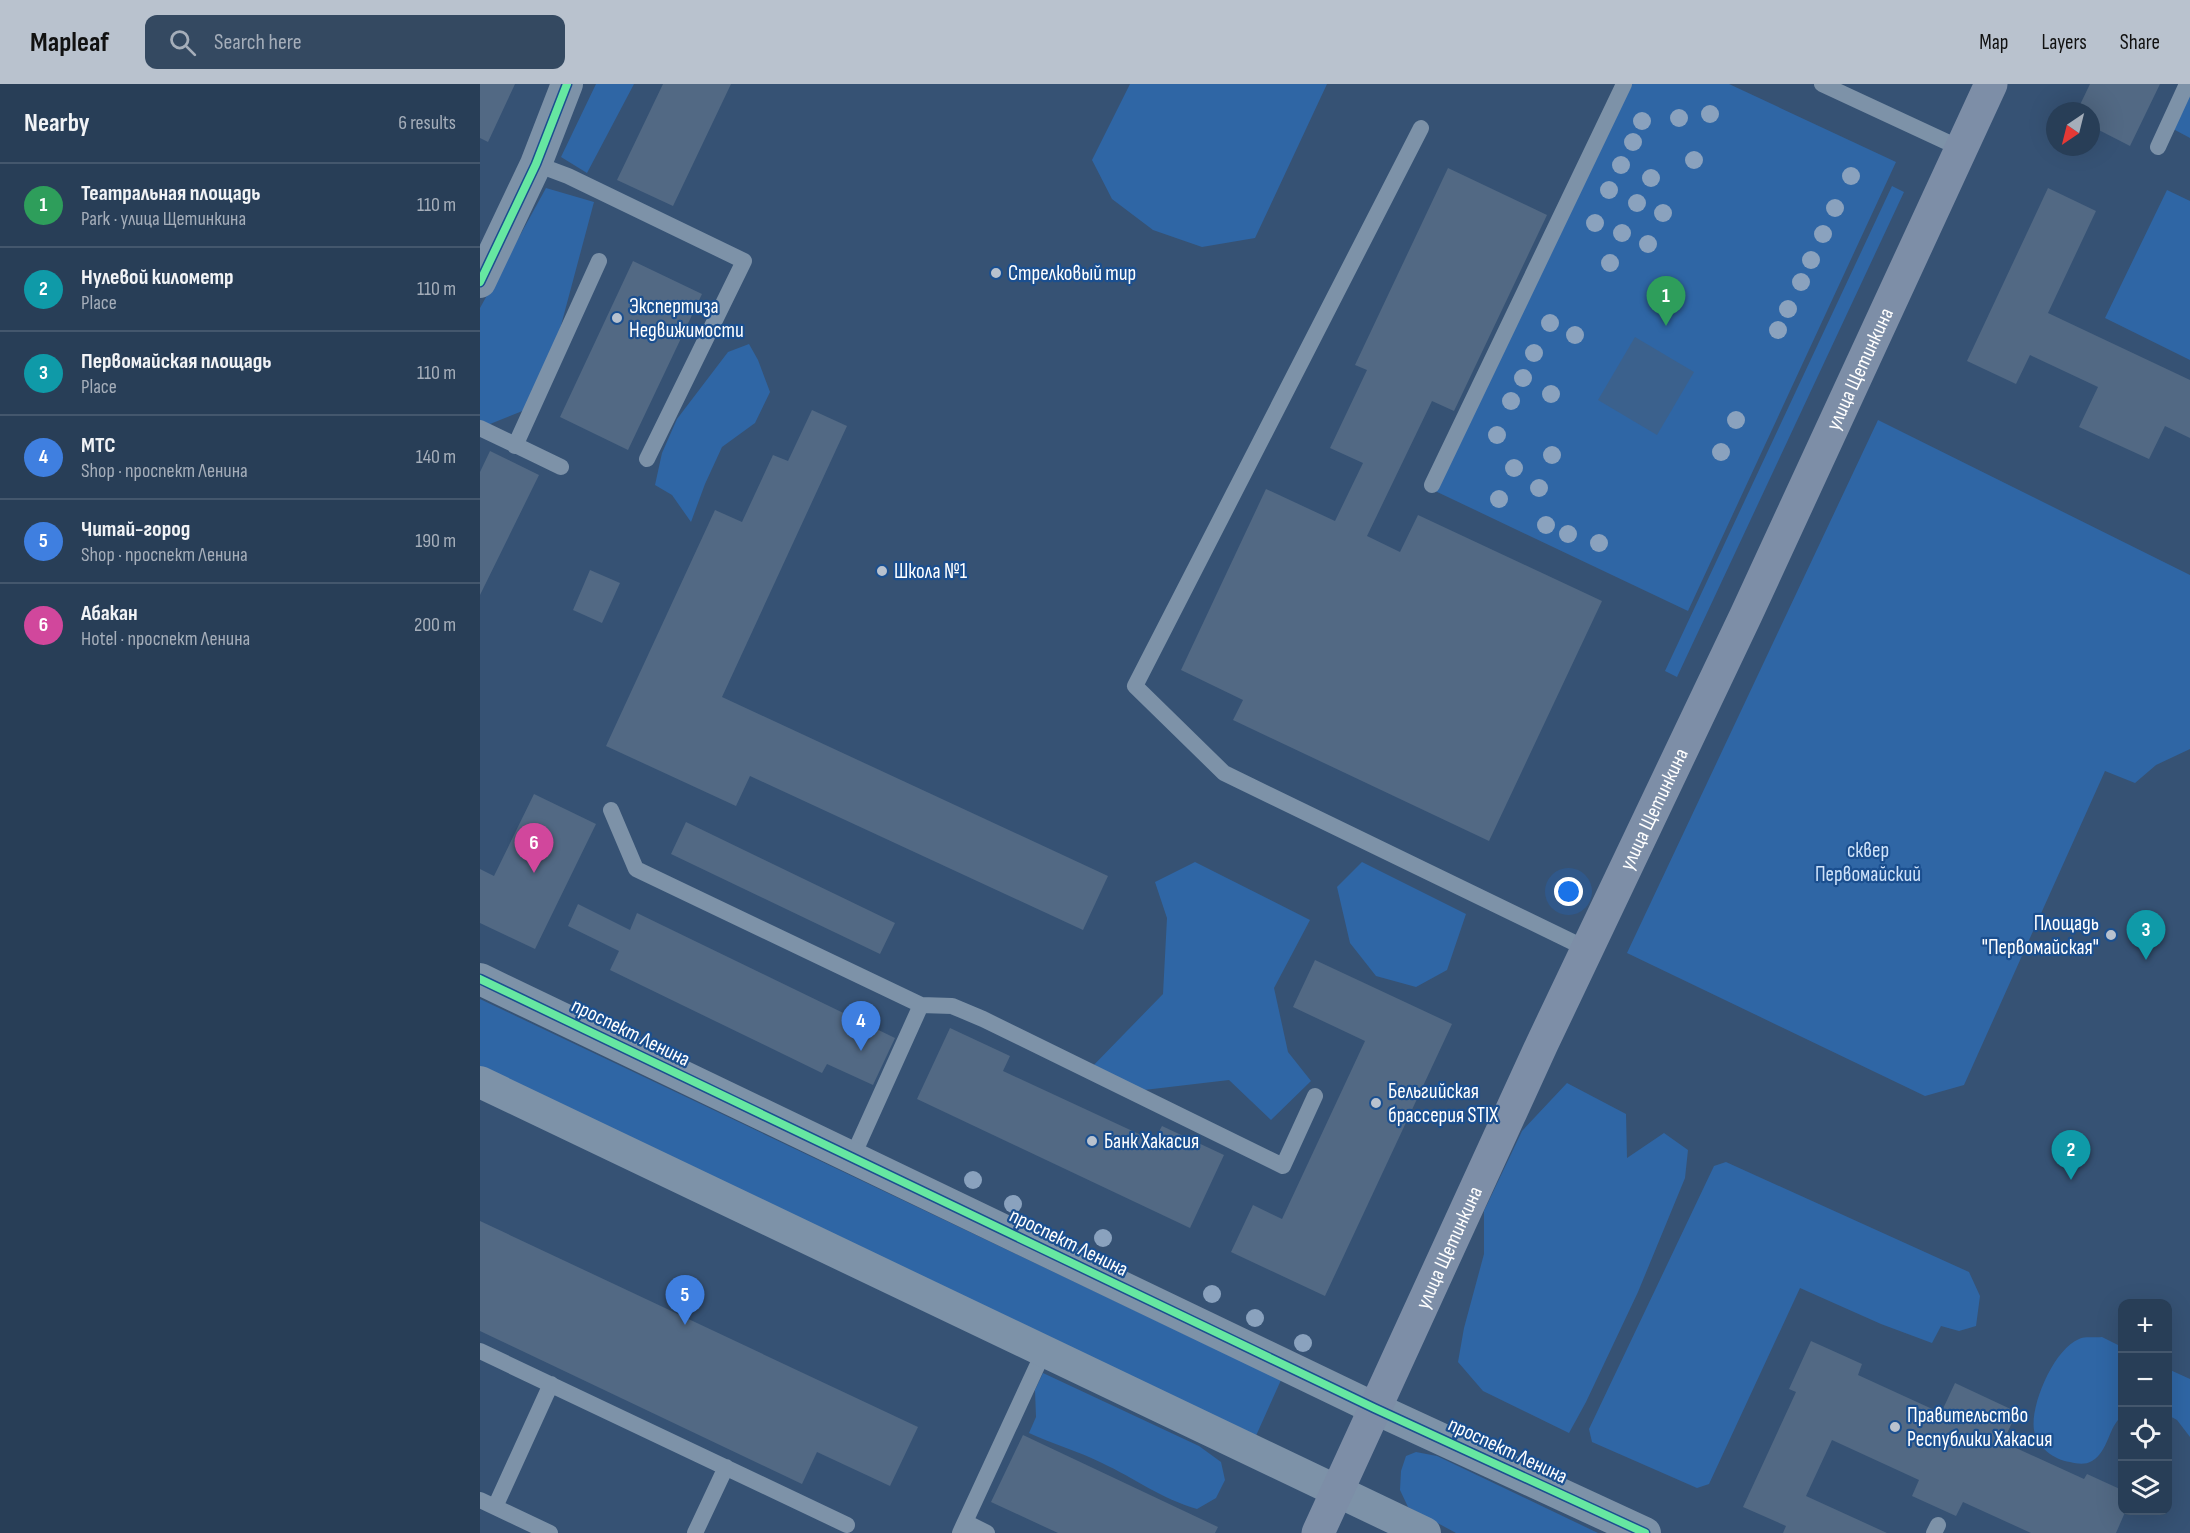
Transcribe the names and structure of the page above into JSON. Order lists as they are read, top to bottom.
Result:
{
  "streets": {
    "main road": ["улица Щетинкина"],
    "street": ["проспект Ленина"]
  },
  "crossings": [
    ["улица Щетинкина", "проспект Ленина"]
  ],
  "parks": ["сквер Первомайский"],
  "places": [
    "Стрелковый тир",
    "Экспертиза Недвижимости",
    "Школа №1",
    "Площадь \"Первомайская\"",
    "Бельгийская брассерия STIX",
    "Банк Хакасия",
    "Правительство Республики Хакасия"
  ],
  "north": "bottom left",
  "page": {
    "header": "Mapleaf",
    "search": "Search here",
    "nav": ["Map", "Layers", "Share"],
    "heading": ["Nearby", "6 results"],
    "list": [
      {
        "mark": "1",
        "name": "Театральная площадь",
        "note": "Park · улица Щетинкина",
        "value": "110 m"
      },
      {
        "mark": "2",
        "name": "Нулевой километр",
        "note": "Place",
        "value": "110 m"
      },
      {
        "mark": "3",
        "name": "Первомайская площадь",
        "note": "Place",
        "value": "110 m"
      },
      {
        "mark": "4",
        "name": "МТС",
        "note": "Shop · проспект Ленина",
        "value": "140 m"
      },
      {
        "mark": "5",
        "name": "Читай-город",
        "note": "Shop · проспект Ленина",
        "value": "190 m"
      },
      {
        "mark": "6",
        "name": "Абакан",
        "note": "Hotel · проспект Ленина",
        "value": "200 m"
      }
    ],
    "pins": [
      "1",
      "6",
      "3",
      "4",
      "2",
      "5"
    ],
    "map_buttons": ["+", "−"]
  }
}
